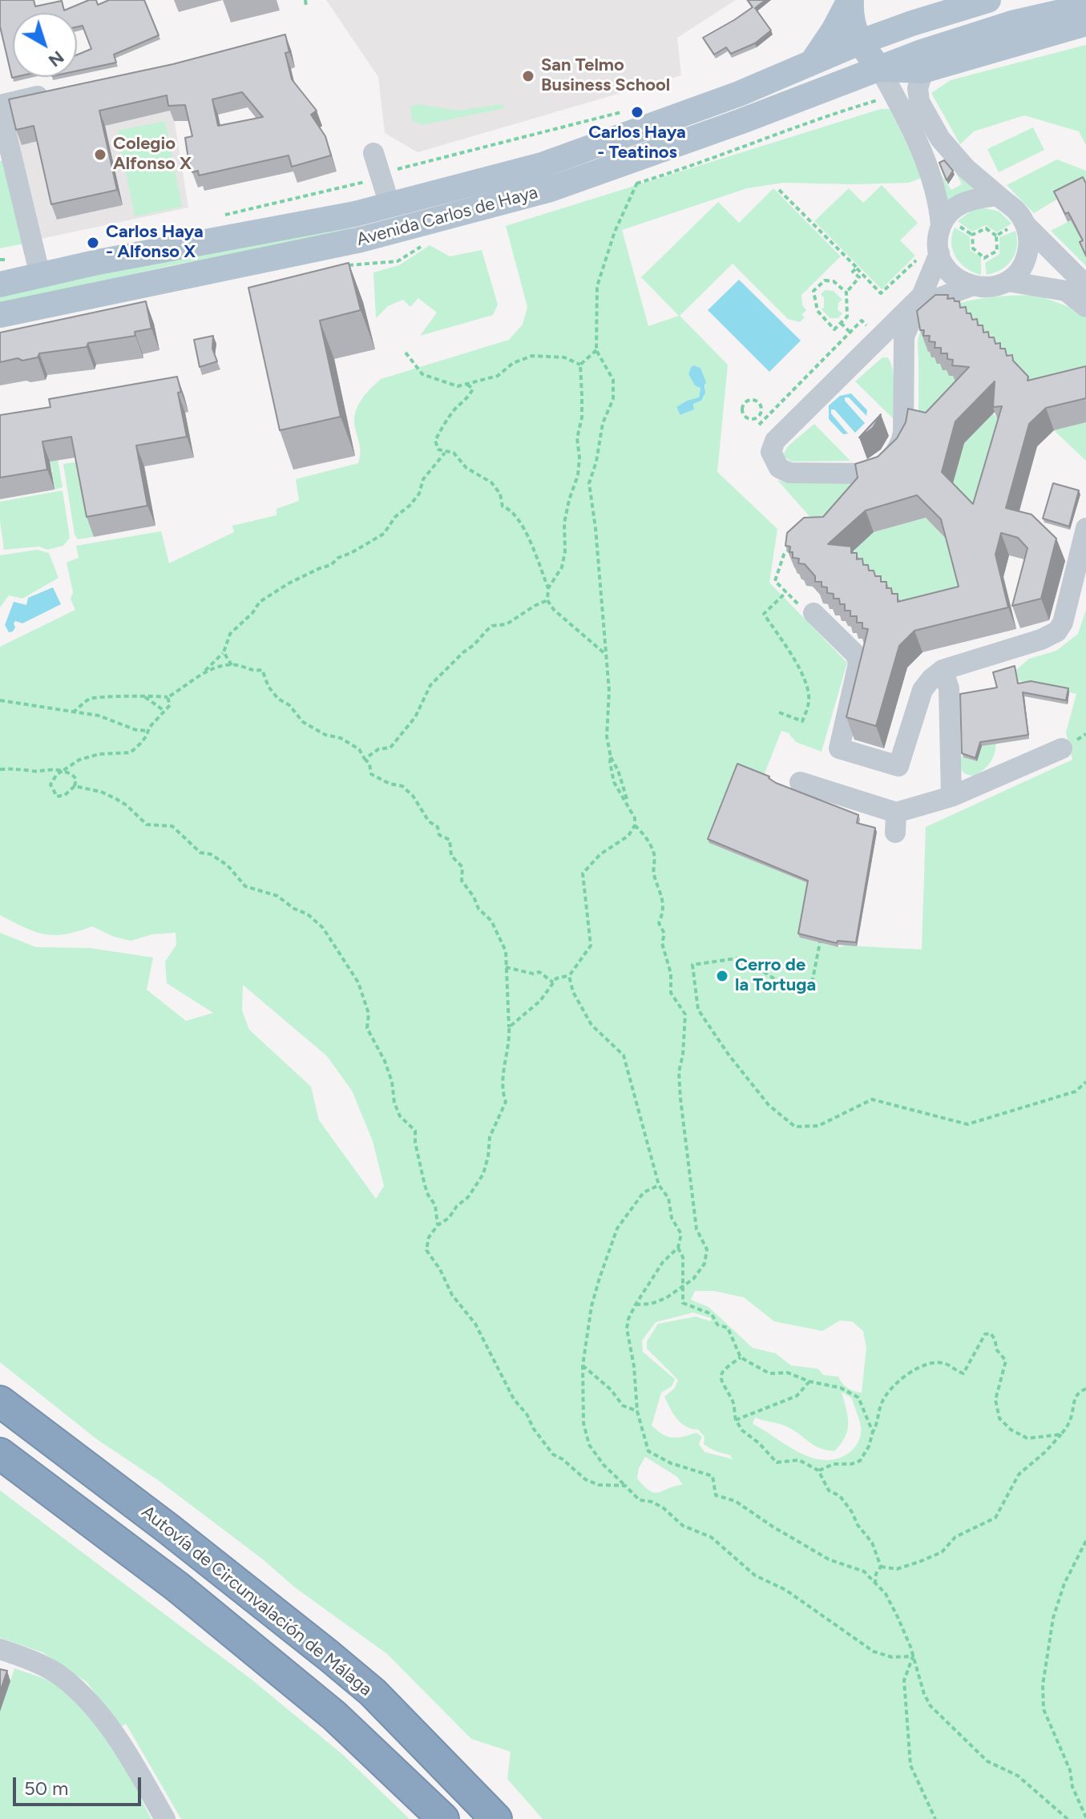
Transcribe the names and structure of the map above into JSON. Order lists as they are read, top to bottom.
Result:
{
  "streets": {
    "highway": ["Autovía de Circunvalación de Málaga"],
    "main road": ["Avenida Carlos de Haya"]
  },
  "places": [
    "San Telmo Business School",
    "Carlos Haya - Teatinos",
    "Colegio Alfonso X",
    "Carlos Haya - Alfonso X",
    "Cerro de la Tortuga"
  ],
  "scale_bar": "50 m",
  "north": "bottom right"
}
